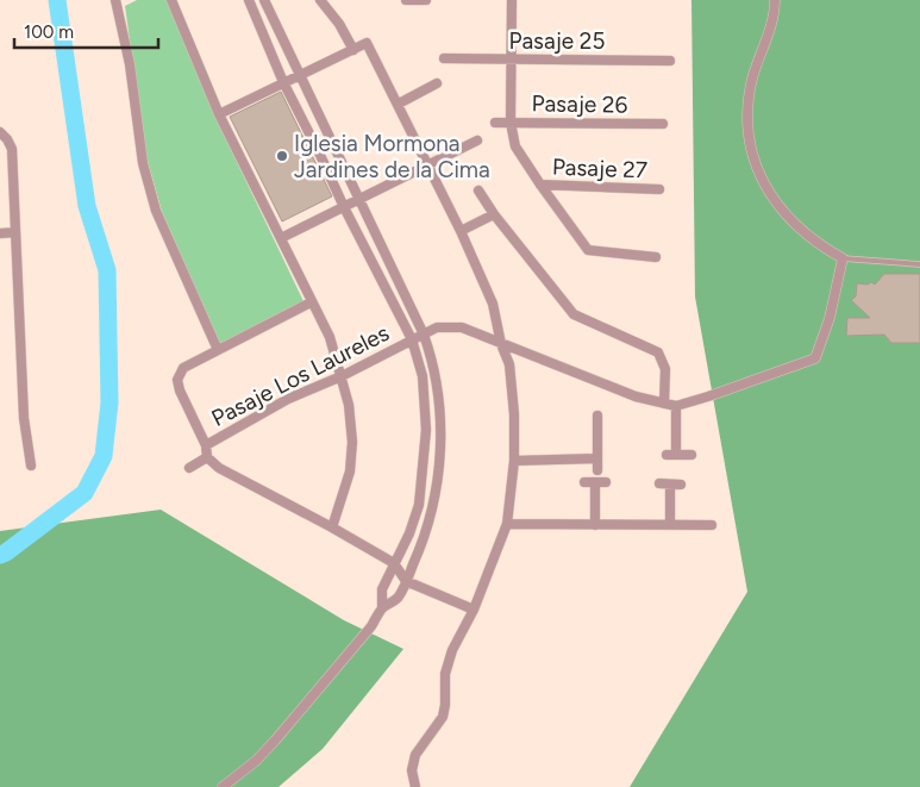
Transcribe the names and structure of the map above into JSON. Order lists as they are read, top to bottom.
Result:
{
  "streets": {
    "street": [
      "Pasaje 25",
      "Pasaje 26",
      "Pasaje 27",
      "Pasaje Los Laureles"
    ]
  },
  "places": ["Iglesia Mormona Jardines de la Cima"],
  "scale_bar": "100 m"
}
